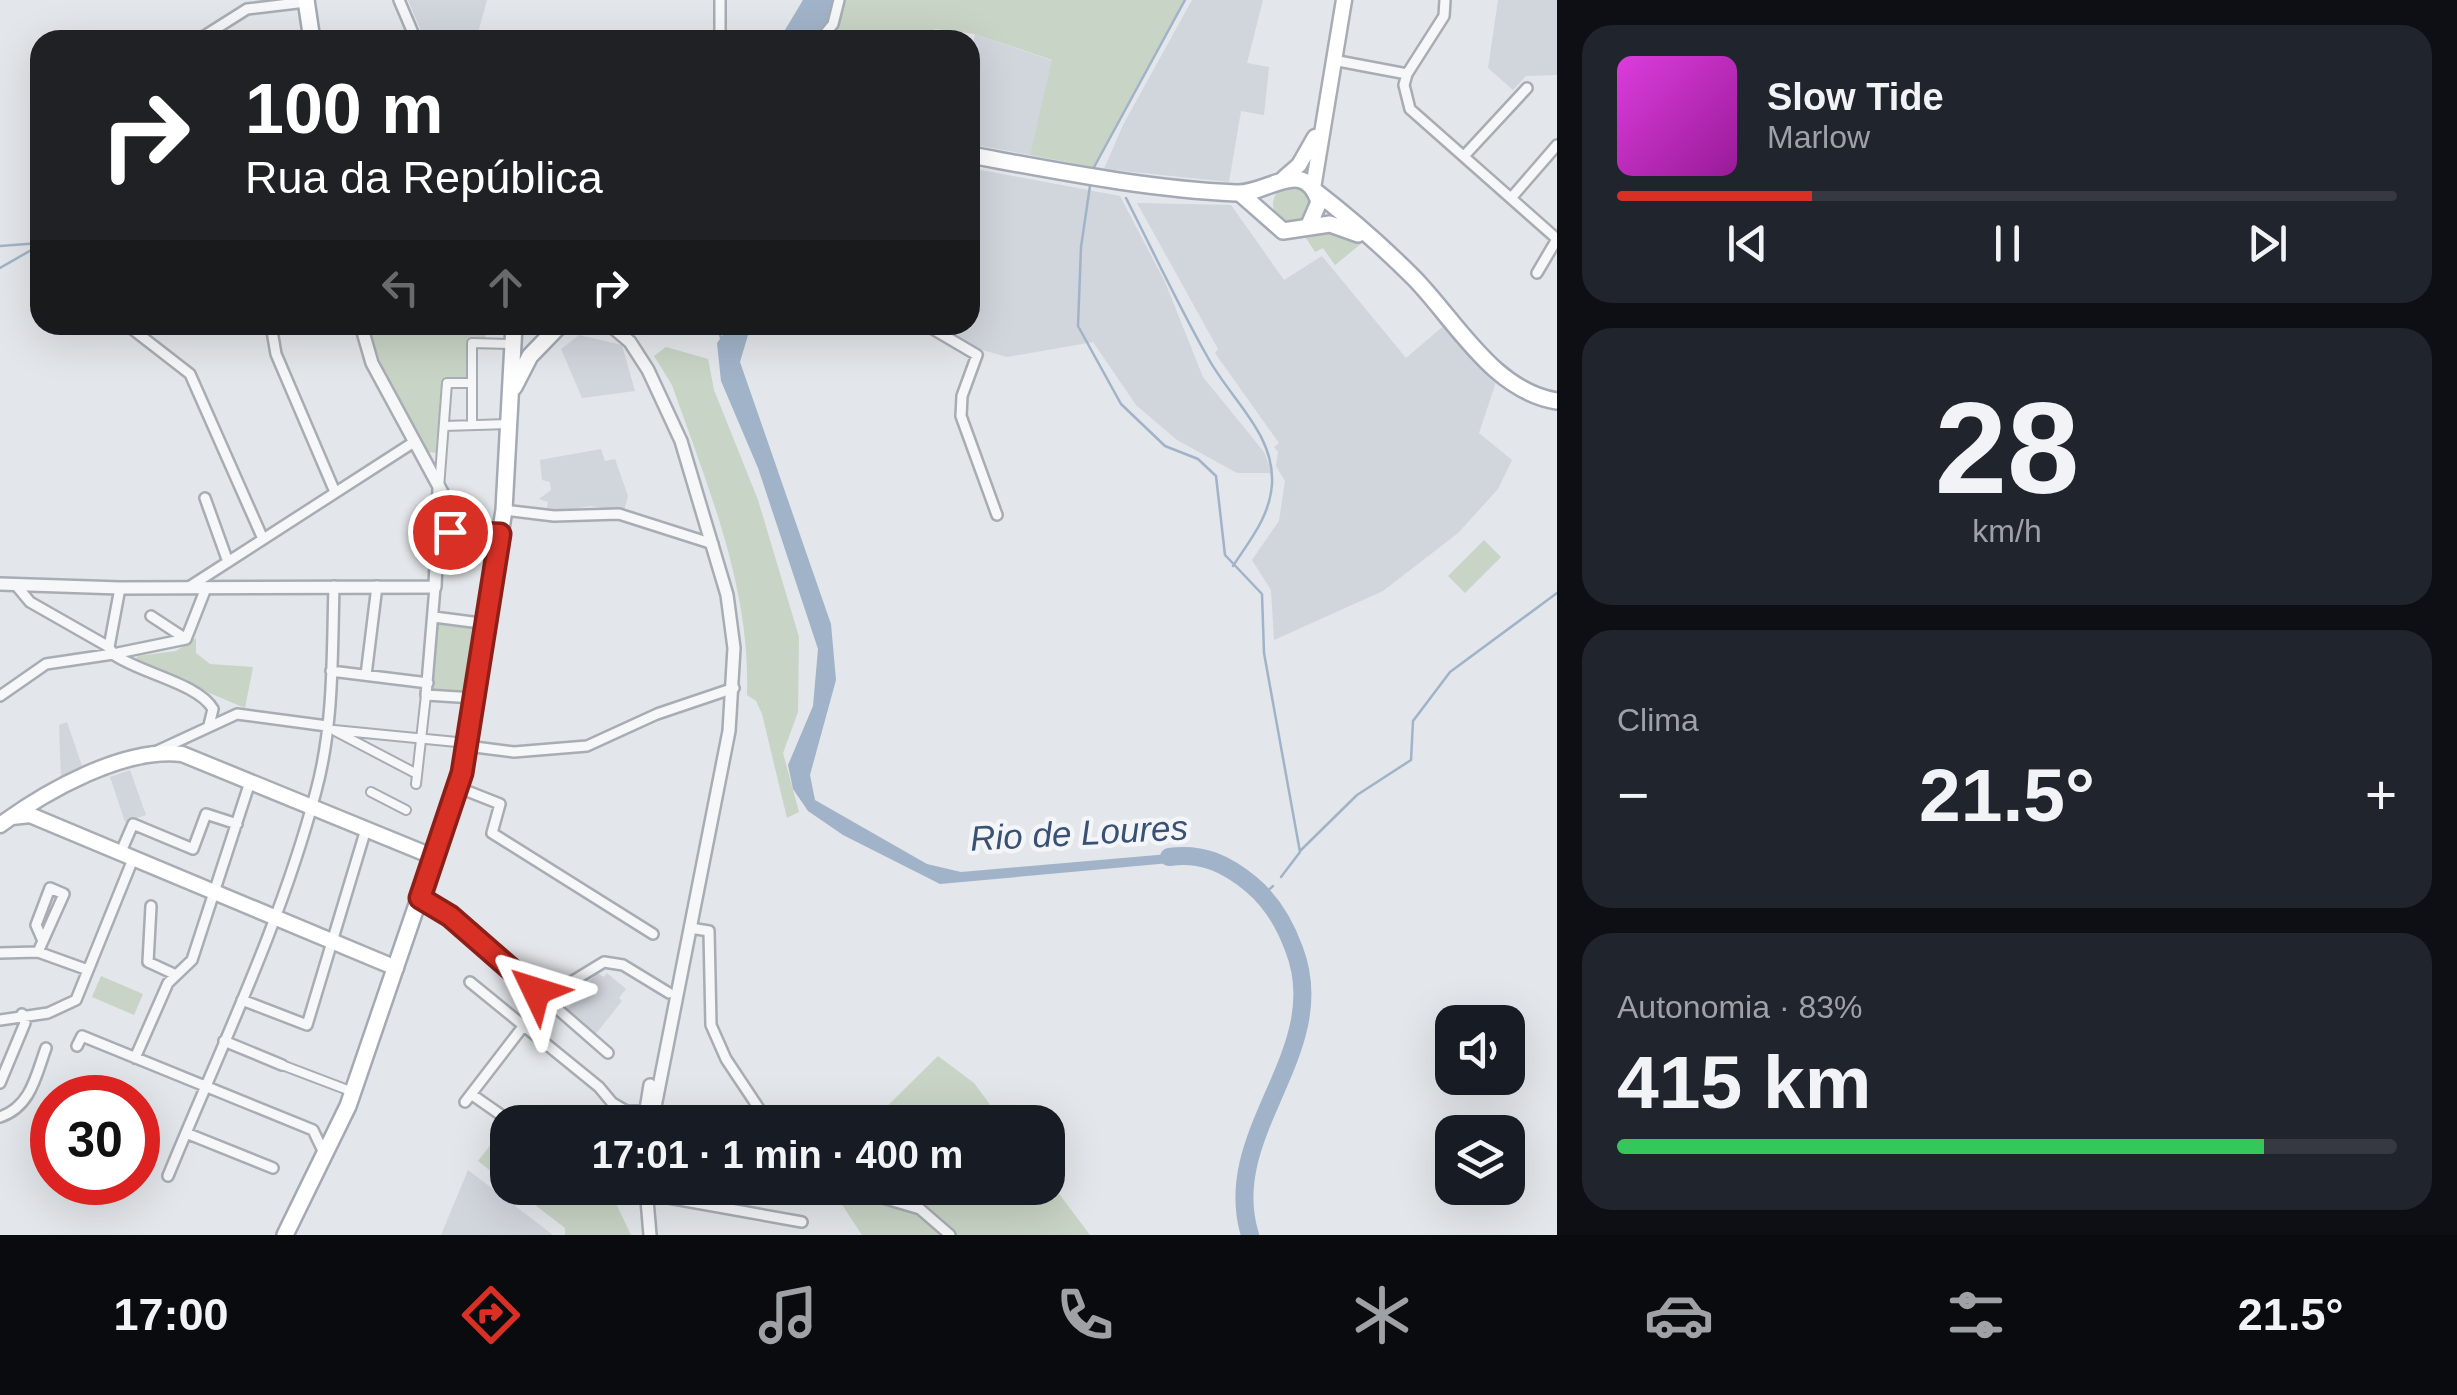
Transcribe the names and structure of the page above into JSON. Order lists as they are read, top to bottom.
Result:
{
  "water": ["Rio de Loures"],
  "page": {
    "turn": ["100 m", "Rua da República"],
    "song": ["Slow Tide", "Marlow"],
    "tile": [
      ["28", "km/h"],
      "Clima",
      ["Autonomia · 83%", "415 km"]
    ],
    "heat": ["−", "21.5°", "+"],
    "limit": "30",
    "trip": "17:01 · 1 min · 400 m",
    "tabs": ["17:00", "21.5°"]
  }
}
